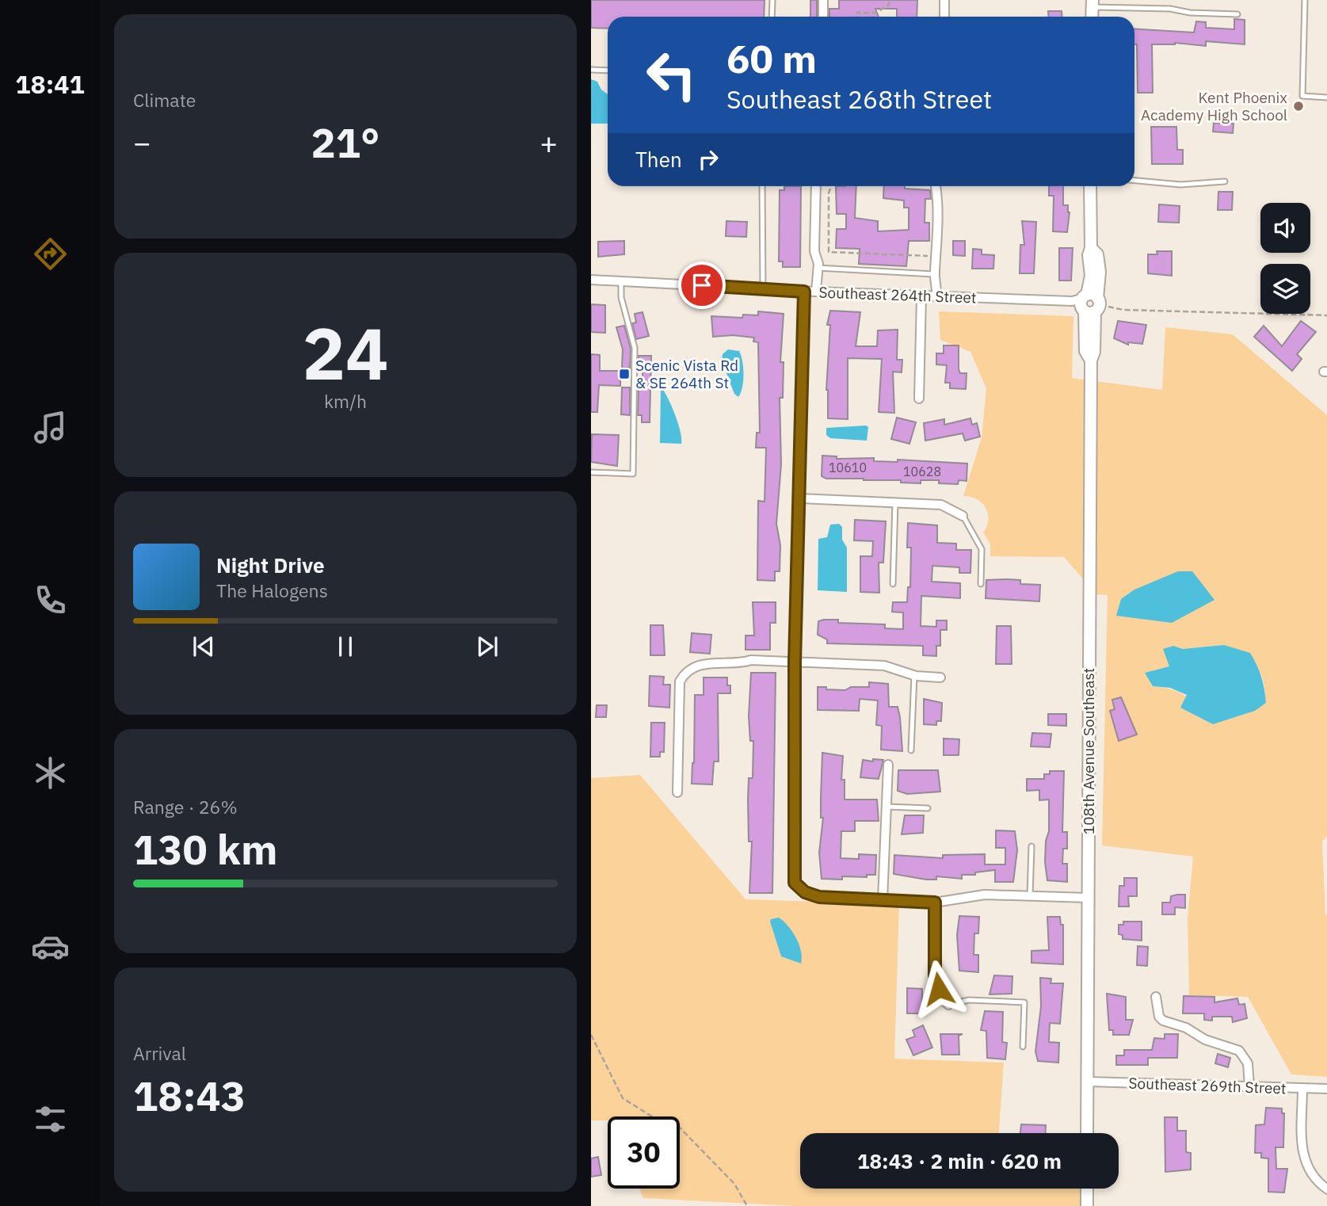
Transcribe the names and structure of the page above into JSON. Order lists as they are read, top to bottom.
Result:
{
  "streets": {
    "street": ["Southeast 264th Street", "108th Avenue Southeast", "Southeast 269th Street"]
  },
  "crossings": [
    ["Southeast 264th Street", "108th Avenue Southeast"],
    ["108th Avenue Southeast", "Southeast 269th Street"]
  ],
  "places": {
    "other": ["Kent Phoenix Academy High School"],
    "transit": ["Scenic Vista Rd & SE 264th St"]
  },
  "house_numbers": ["10610", "10628"],
  "page": {
    "tabs": "18:41",
    "tile": [
      "Climate",
      ["24", "km/h"],
      ["Range · 26%", "130 km"],
      ["Arrival", "18:43"]
    ],
    "turn": ["60 m", "Southeast 268th Street"],
    "heat": ["−", "21°", "+"],
    "then": "Then",
    "song": ["Night Drive", "The Halogens"],
    "limit": "30",
    "trip": "18:43 · 2 min · 620 m"
  }
}
